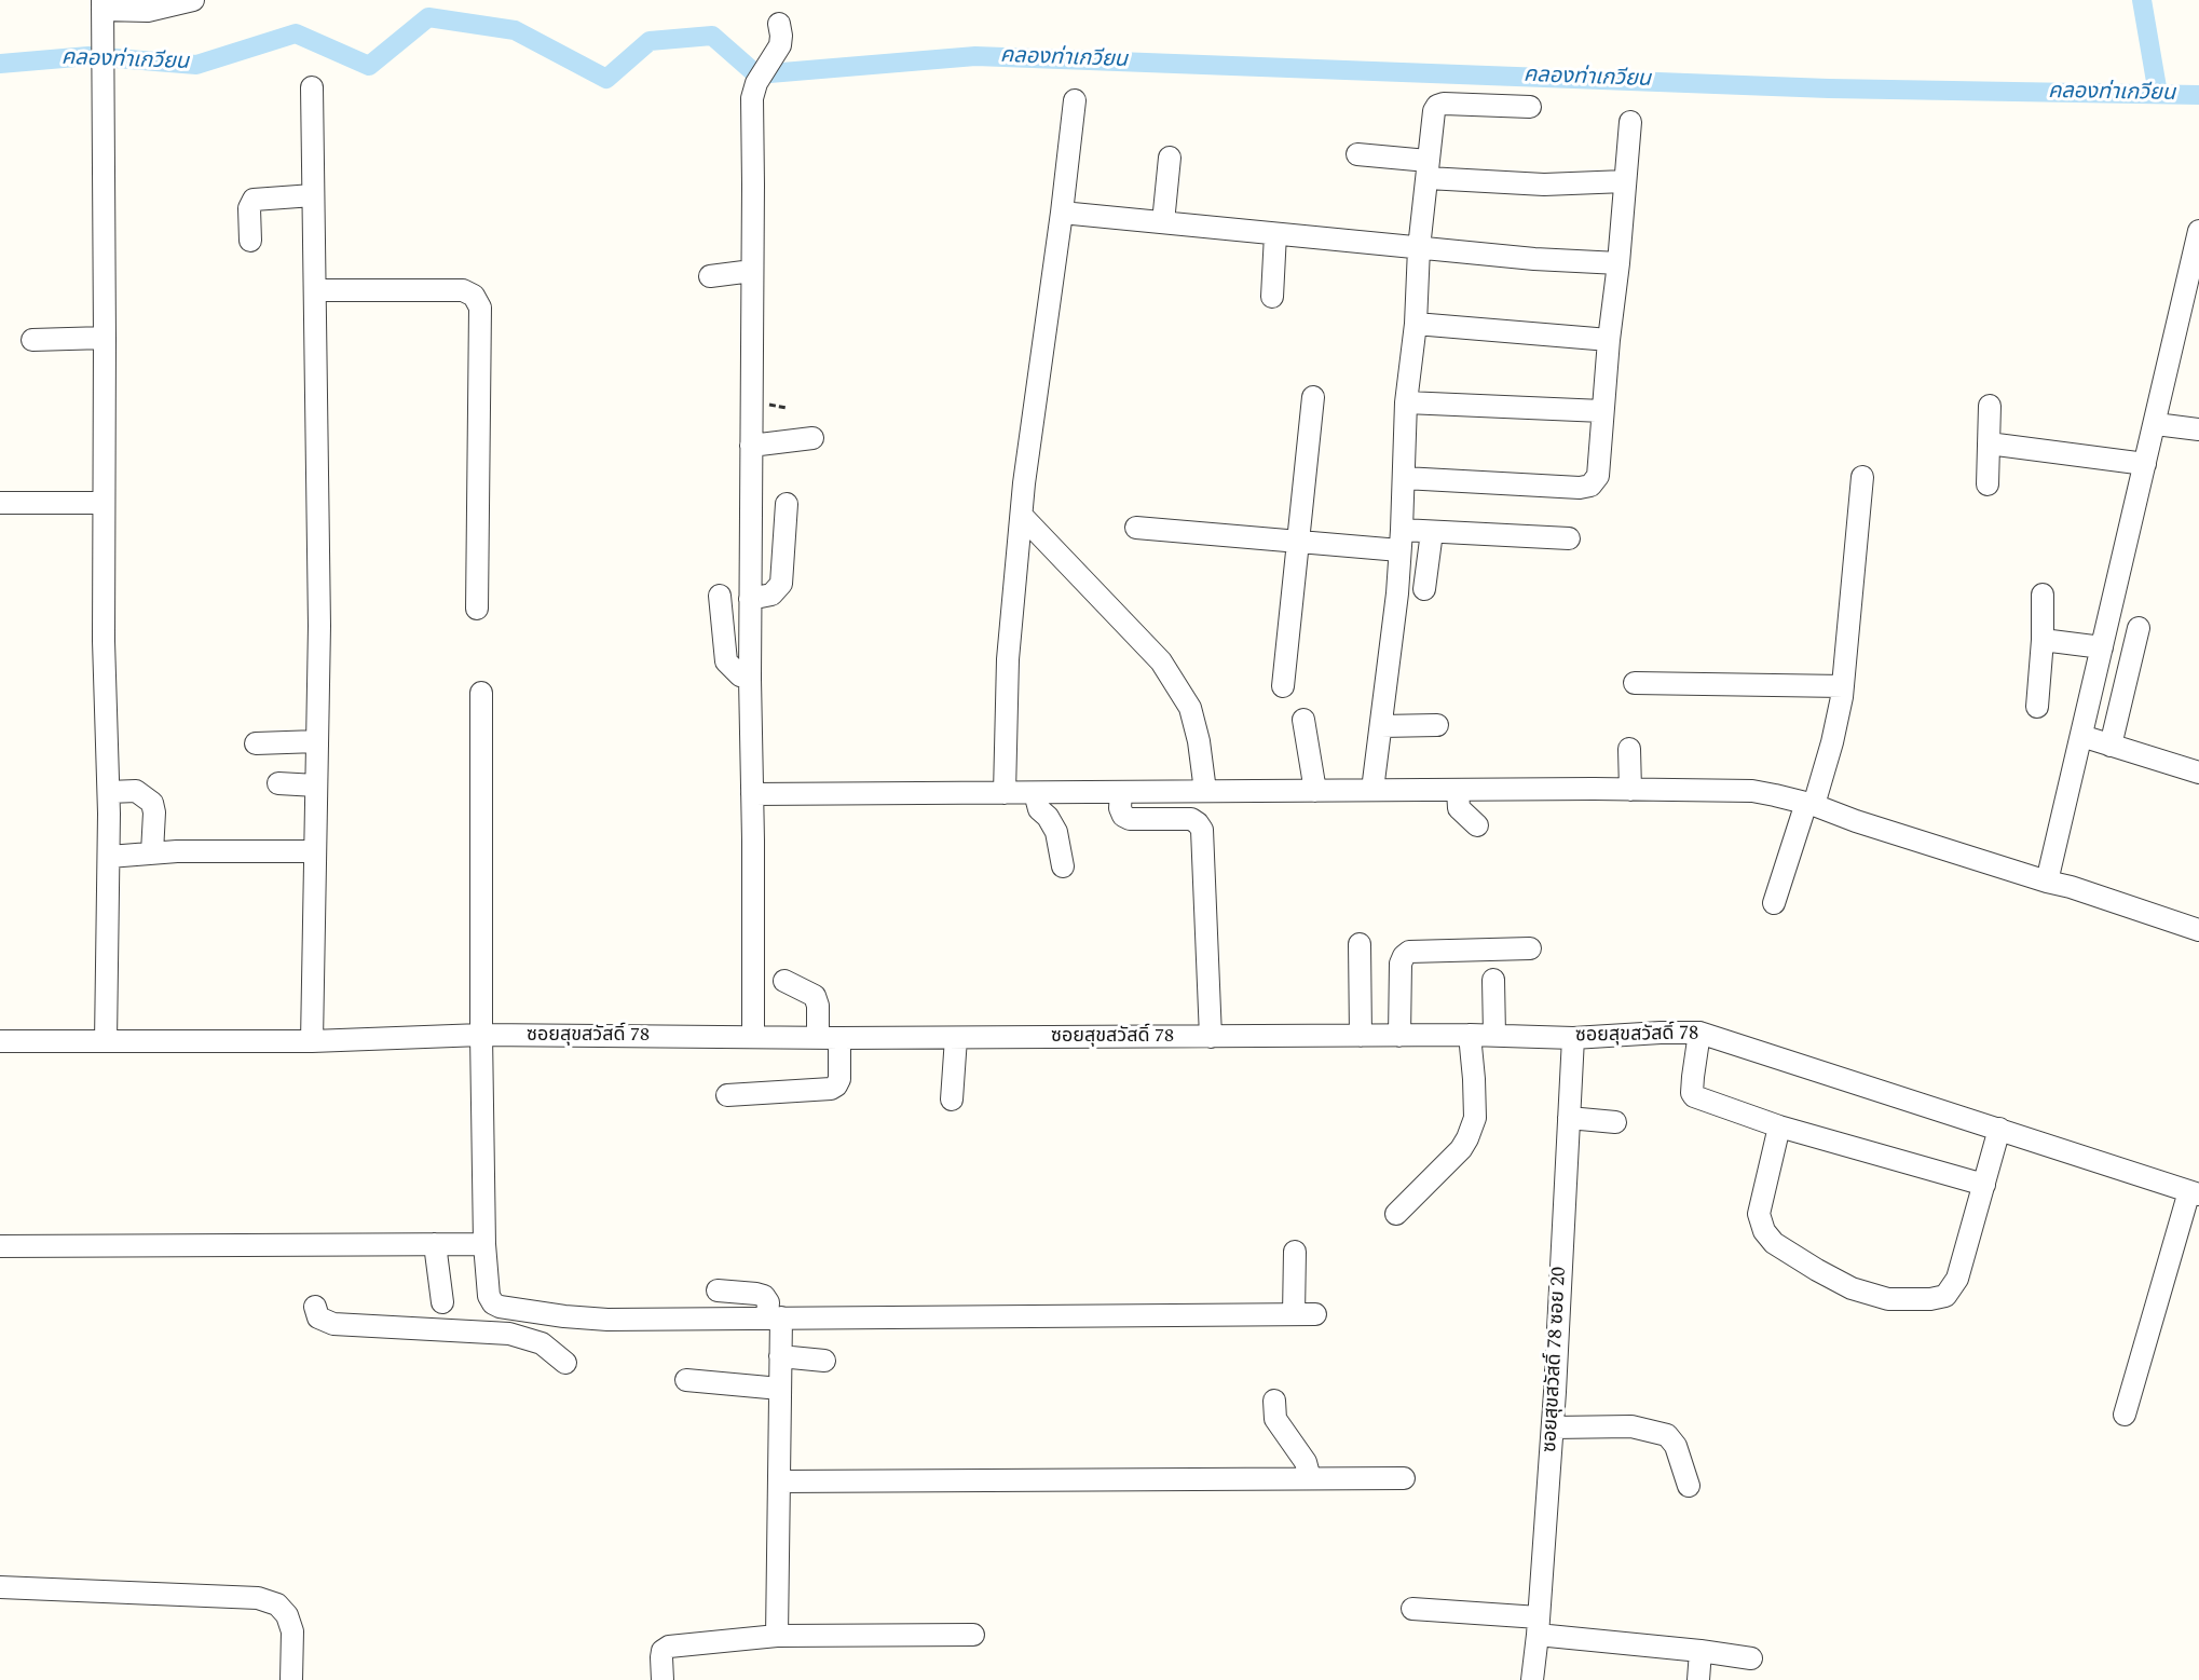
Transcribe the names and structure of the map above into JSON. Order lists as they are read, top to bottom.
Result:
{
  "streets": {
    "street": ["ซอยสุขสวัสดิ์ 78", "ซอยสุขสวัสดิ์ 78 ซอย 20"]
  },
  "crossings": [
    ["ซอยสุขสวัสดิ์ 78", "ซอยสุขสวัสดิ์ 78 ซอย 20"]
  ],
  "water": ["คลองท่าเกวียน"]
}
